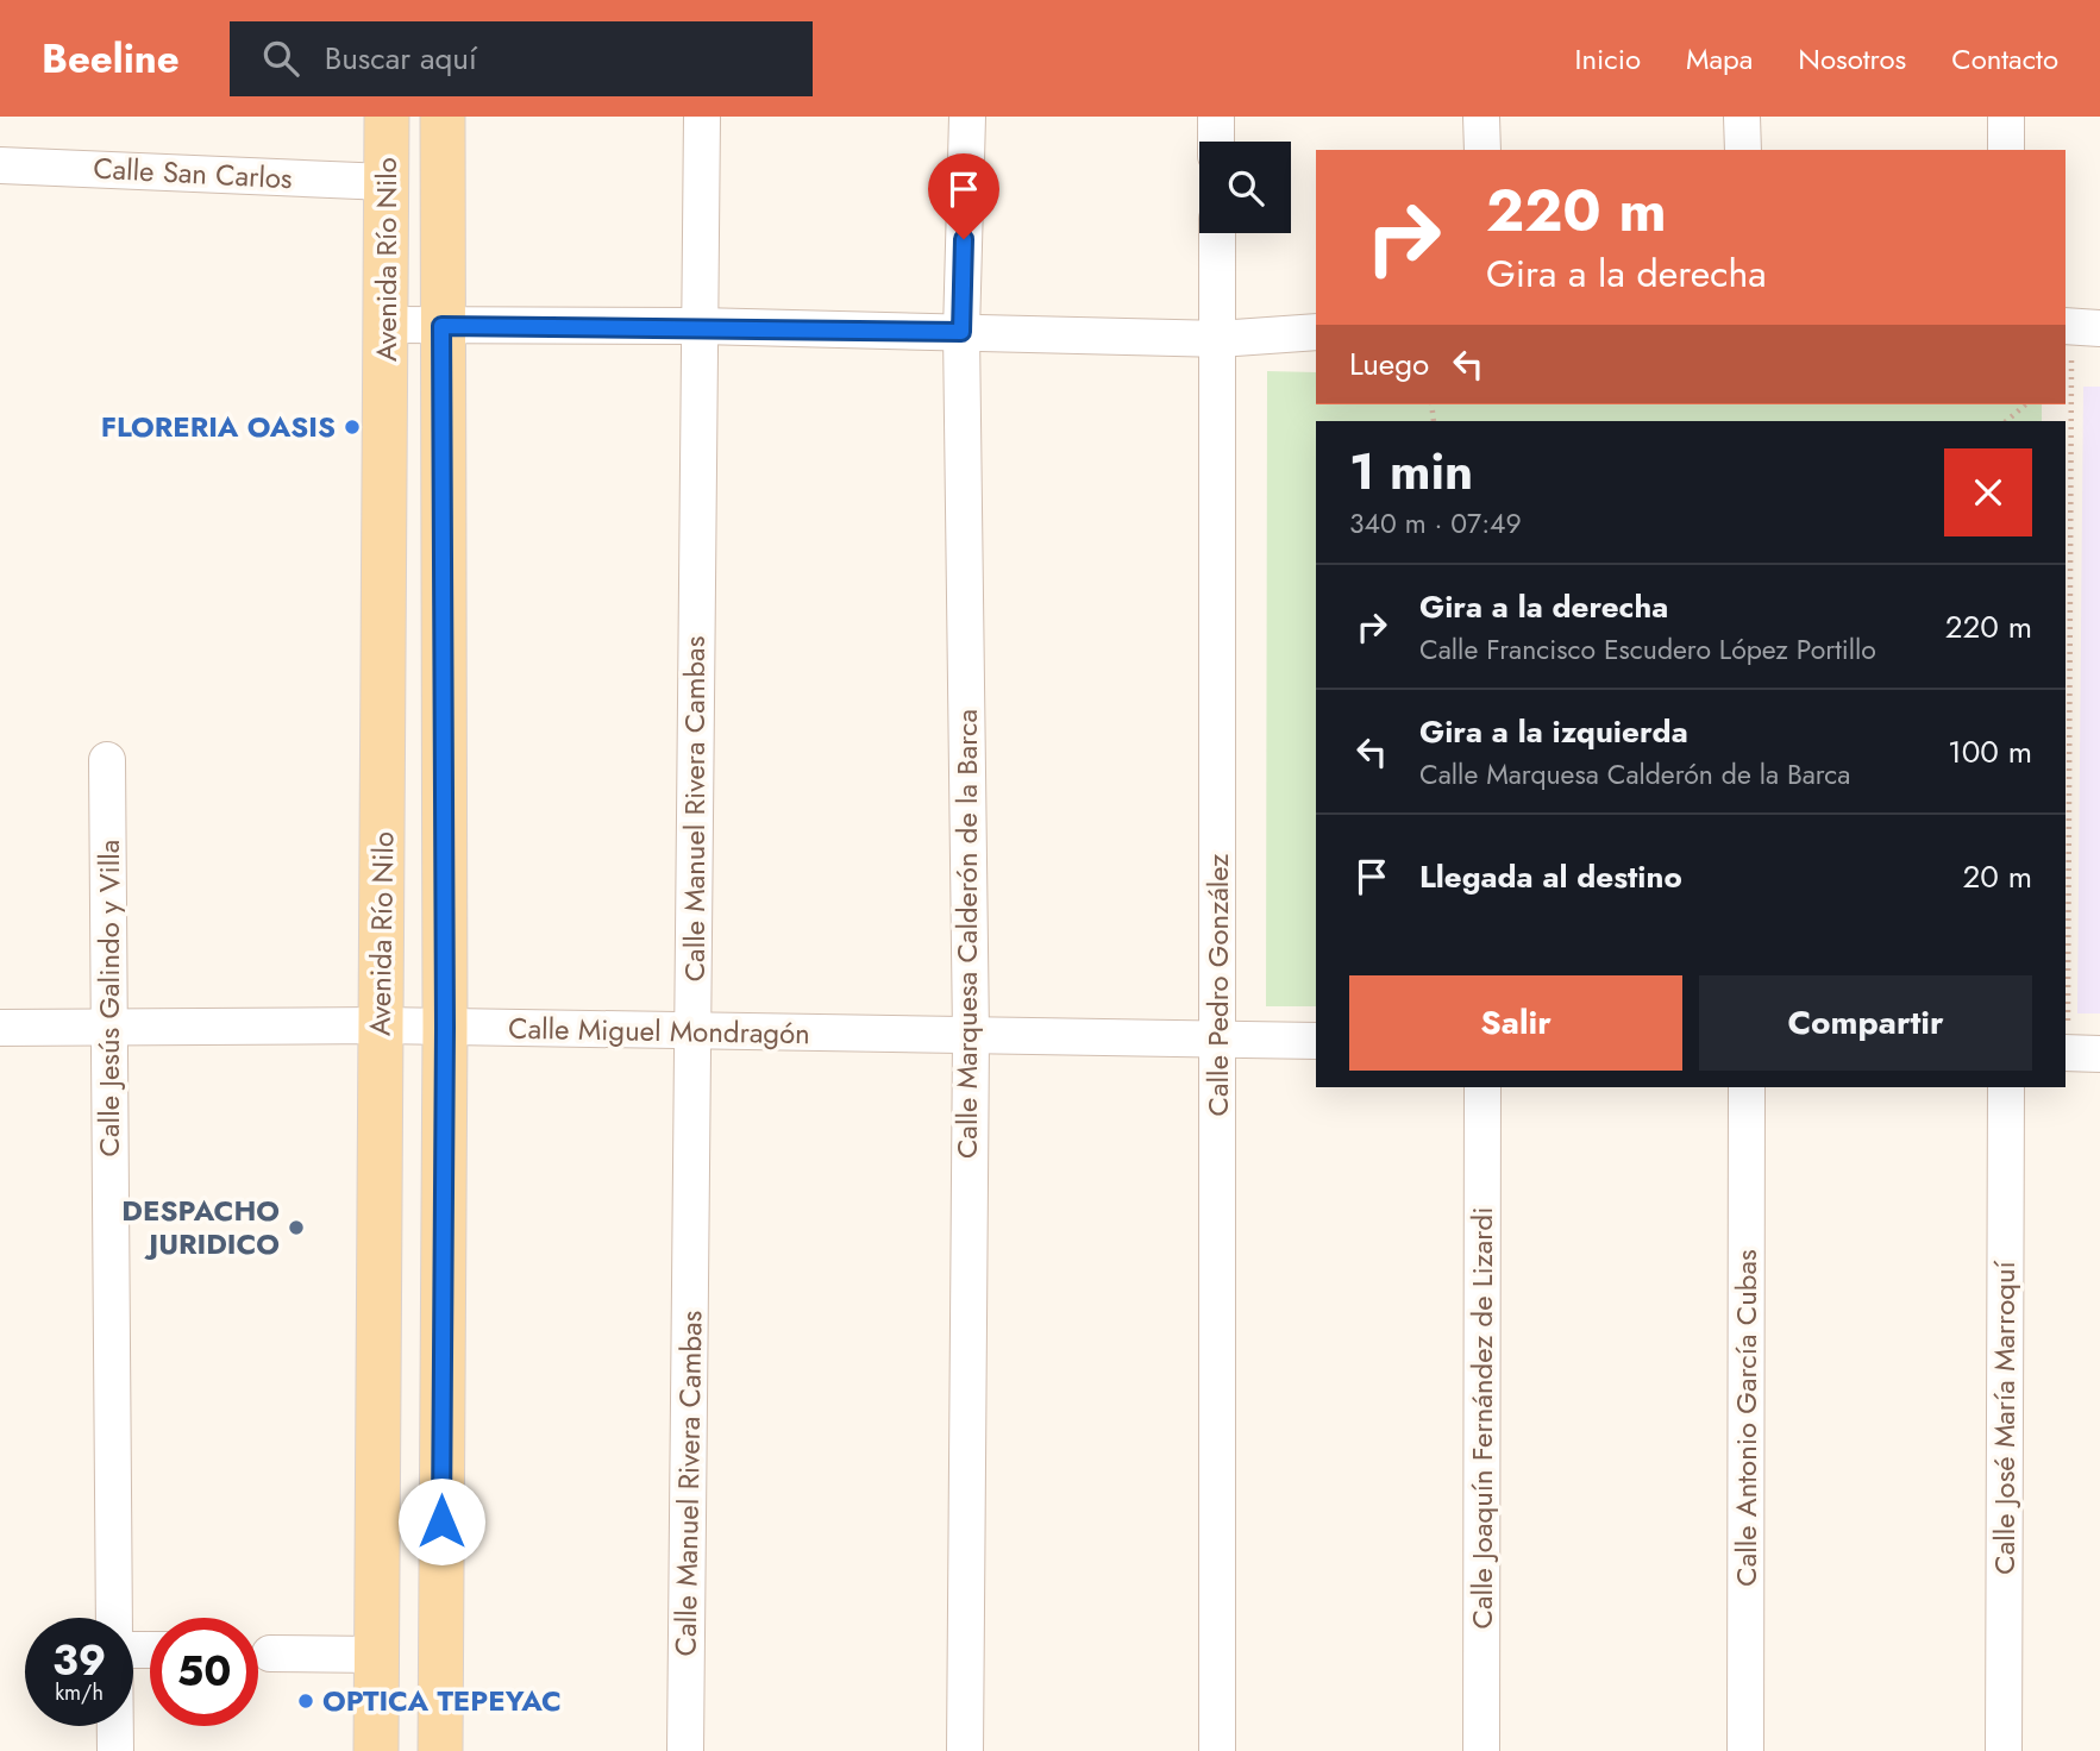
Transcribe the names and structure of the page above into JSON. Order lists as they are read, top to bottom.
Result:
{
  "streets": {
    "main road": ["Avenida Río Nilo"],
    "street": [
      "Calle San Carlos",
      "Calle Manuel Rivera Cambas",
      "Calle Marquesa Calderón de la Barca",
      "Calle Pedro González",
      "Calle Jesús Galindo y Villa",
      "Calle Miguel Mondragón",
      "Calle Joaquín Fernández de Lizardi",
      "Calle Antonio García Cubas",
      "Calle José María Marroquí"
    ]
  },
  "crossings": [
    ["Calle San Carlos", "Avenida Río Nilo"],
    ["Avenida Río Nilo", "Calle Miguel Mondragón"],
    ["Calle Manuel Rivera Cambas", "Calle Miguel Mondragón"],
    ["Calle Marquesa Calderón de la Barca", "Calle Miguel Mondragón"],
    ["Calle Pedro González", "Calle Miguel Mondragón"],
    ["Calle Jesús Galindo y Villa", "Calle Miguel Mondragón"]
  ],
  "places": ["FLORERIA OASIS", "DESPACHO JURIDICO", "OPTICA TEPEYAC"],
  "page": {
    "header": "Beeline",
    "search": "Buscar aquí",
    "nav": [
      "Inicio",
      "Mapa",
      "Nosotros",
      "Contacto"
    ],
    "turn": ["220 m", "Gira a la derecha"],
    "then": "Luego",
    "heading": ["1 min", "340 m · 07:49"],
    "list": [
      {
        "name": "Gira a la derecha",
        "note": "Calle Francisco Escudero López Portillo",
        "value": "220 m"
      },
      {
        "name": "Gira a la izquierda",
        "note": "Calle Marquesa Calderón de la Barca",
        "value": "100 m"
      },
      {
        "name": "Llegada al destino",
        "value": "20 m"
      }
    ],
    "buttons": ["Salir", "Compartir"],
    "speed": "39 km/h",
    "limit": "50"
  }
}
